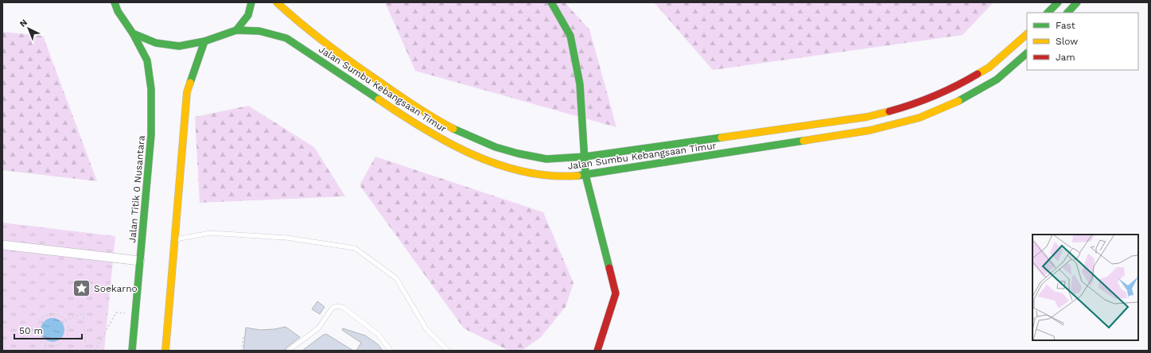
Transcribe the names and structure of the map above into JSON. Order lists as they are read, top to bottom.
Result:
{
  "streets": {
    "main road": ["Jalan Sumbu Kebangsaan Timur", "Jalan Titik 0 Nusantara"]
  },
  "crossings": [
    ["Jalan Sumbu Kebangsaan Timur", "Jalan Titik 0 Nusantara"]
  ],
  "places": {
    "place": ["Soekarno"]
  },
  "legend": ["Fast", "Slow", "Jam"],
  "scale_bar": "50 m",
  "north": "top left"
}
